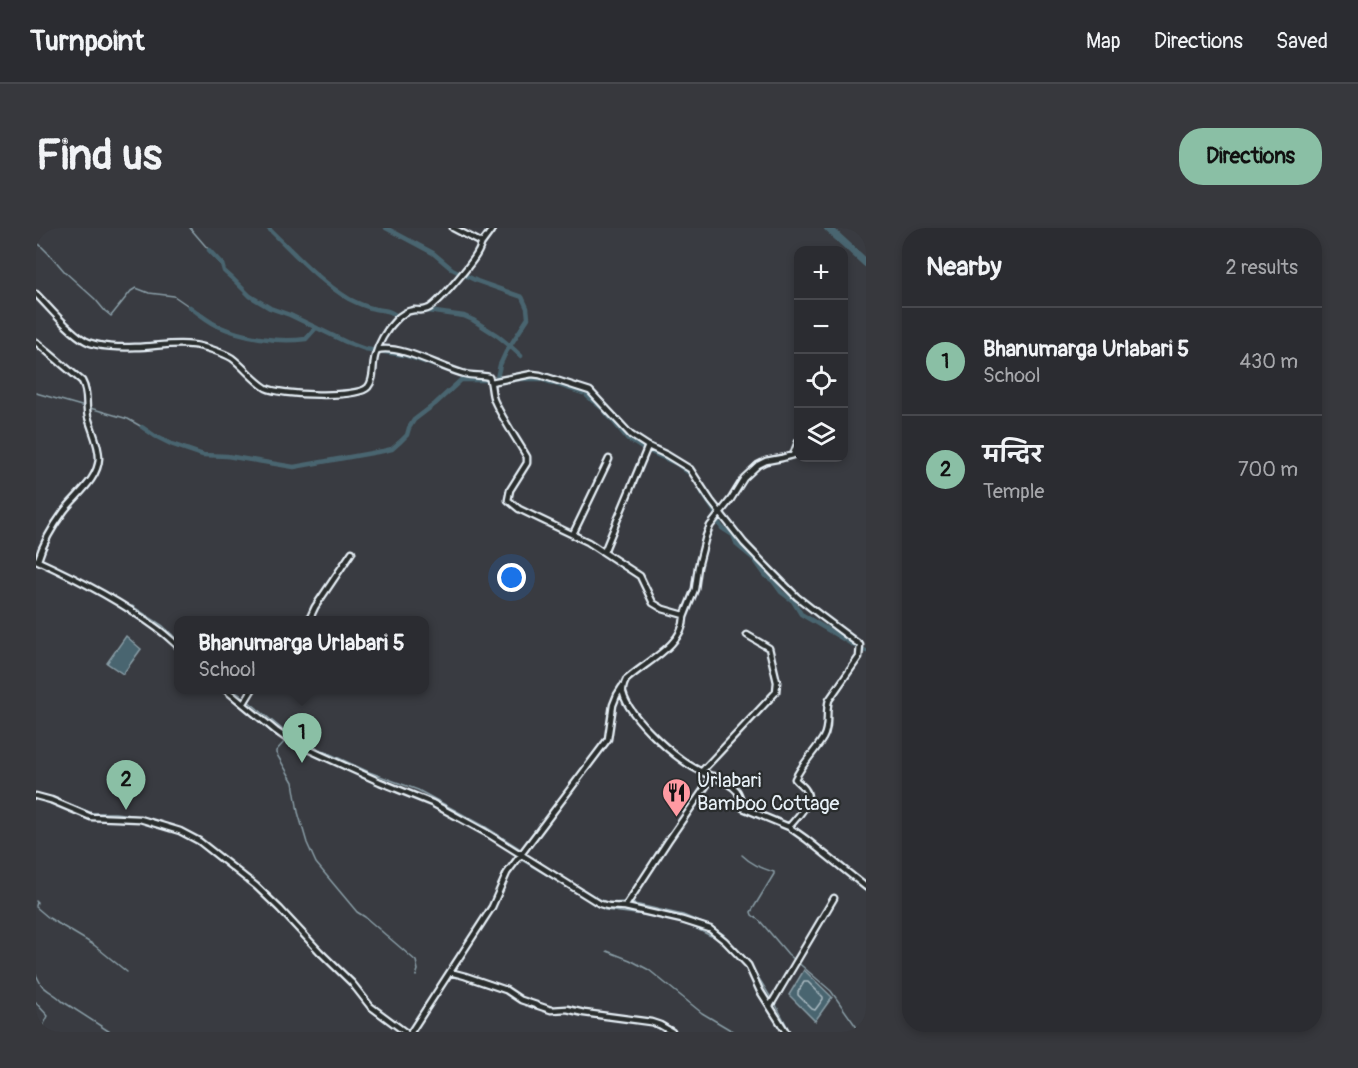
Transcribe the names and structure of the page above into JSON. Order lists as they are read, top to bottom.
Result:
{
  "places": {
    "restaurant": ["Urlabari Bamboo Cottage"]
  },
  "page": {
    "header": "Turnpoint",
    "nav": ["Map", "Directions", "Saved"],
    "buttons": "Directions",
    "title": "Find us",
    "heading": ["Nearby", "2 results"],
    "map_buttons": ["+", "−"],
    "list": [
      {
        "mark": "1",
        "name": "Bhanumarga Urlabari 5",
        "note": "School",
        "value": "430 m"
      },
      {
        "mark": "2",
        "name": "मन्दिर",
        "note": "Temple",
        "value": "700 m"
      }
    ],
    "popup": ["Bhanumarga Urlabari 5", "School"],
    "pins": ["1", "2"]
  }
}
